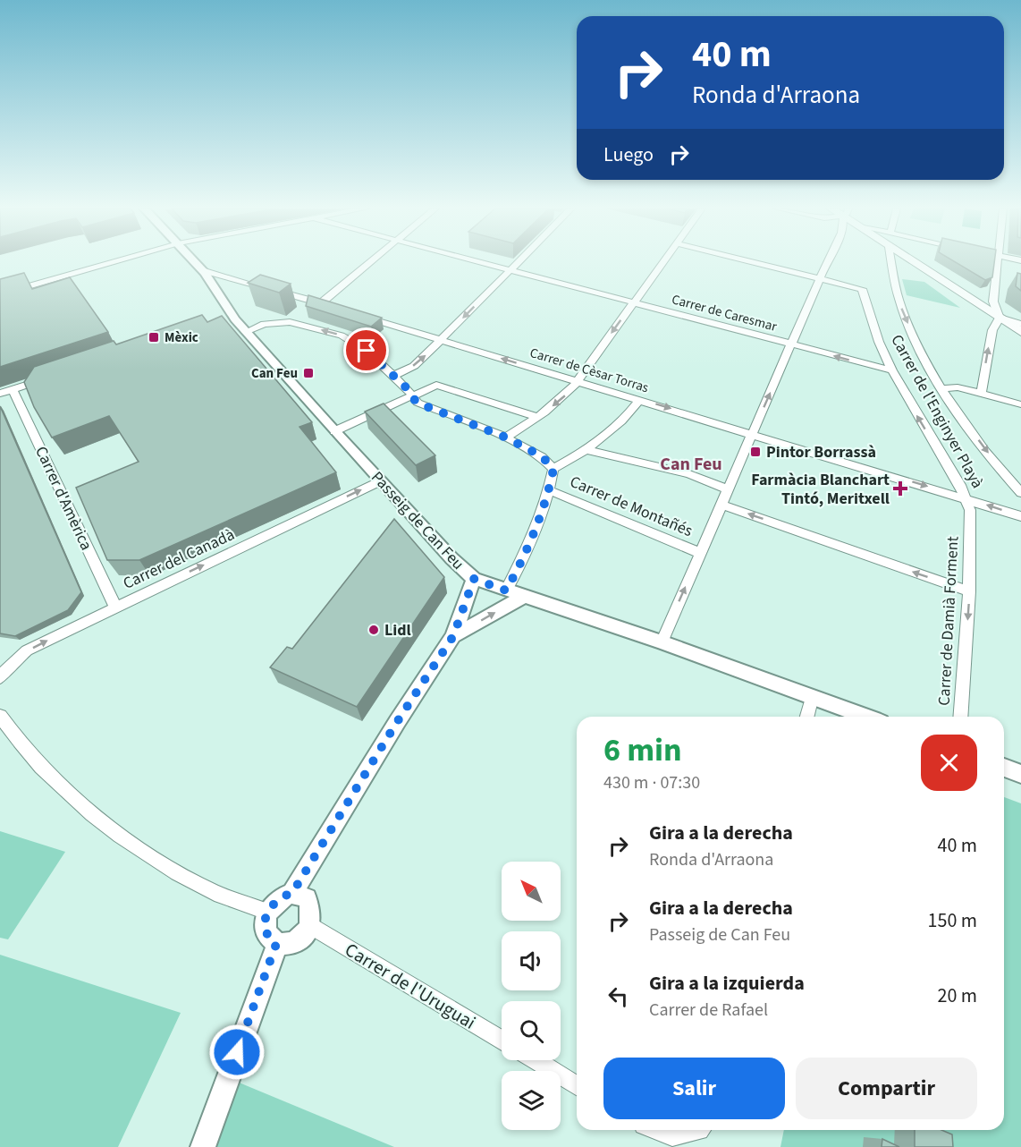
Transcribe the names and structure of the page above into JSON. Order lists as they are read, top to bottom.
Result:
{
  "streets": {
    "street": [
      "Carrer de Caresmar",
      "Carrer de Cèsar Torras",
      "Carrer de l'Enginyer Playà",
      "Carrer d'Amèrica",
      "Carrer de Montañés",
      "Passeig de Can Feu",
      "Carrer del Canadà",
      "Carrer de Damià Forment",
      "Carrer de l'Uruguai"
    ]
  },
  "crossings": [
    ["Carrer de Caresmar", "Carrer de l'Enginyer Playà"],
    ["Carrer de Cèsar Torras", "Carrer de l'Enginyer Playà"],
    ["Carrer de l'Enginyer Playà", "Carrer de Damià Forment"],
    ["Carrer d'Amèrica", "Carrer del Canadà"],
    ["Passeig de Can Feu", "Carrer del Canadà"]
  ],
  "one_way": ["Carrer del Canadà", "Carrer de Damià Forment"],
  "districts": ["Can Feu"],
  "places": {
    "transit": ["Mèxic", "Can Feu", "Pintor Borrassà"],
    "health": ["Farmàcia Blanchart Tintó, Meritxell"],
    "other": ["Lidl"]
  },
  "north": "top left",
  "page": {
    "turn": ["40 m", "Ronda d'Arraona"],
    "then": "Luego",
    "heading": ["6 min", "430 m · 07:30"],
    "list": [
      {
        "name": "Gira a la derecha",
        "note": "Ronda d'Arraona",
        "value": "40 m"
      },
      {
        "name": "Gira a la derecha",
        "note": "Passeig de Can Feu",
        "value": "150 m"
      },
      {
        "name": "Gira a la izquierda",
        "note": "Carrer de Rafael",
        "value": "20 m"
      }
    ],
    "buttons": ["Salir", "Compartir"]
  }
}
